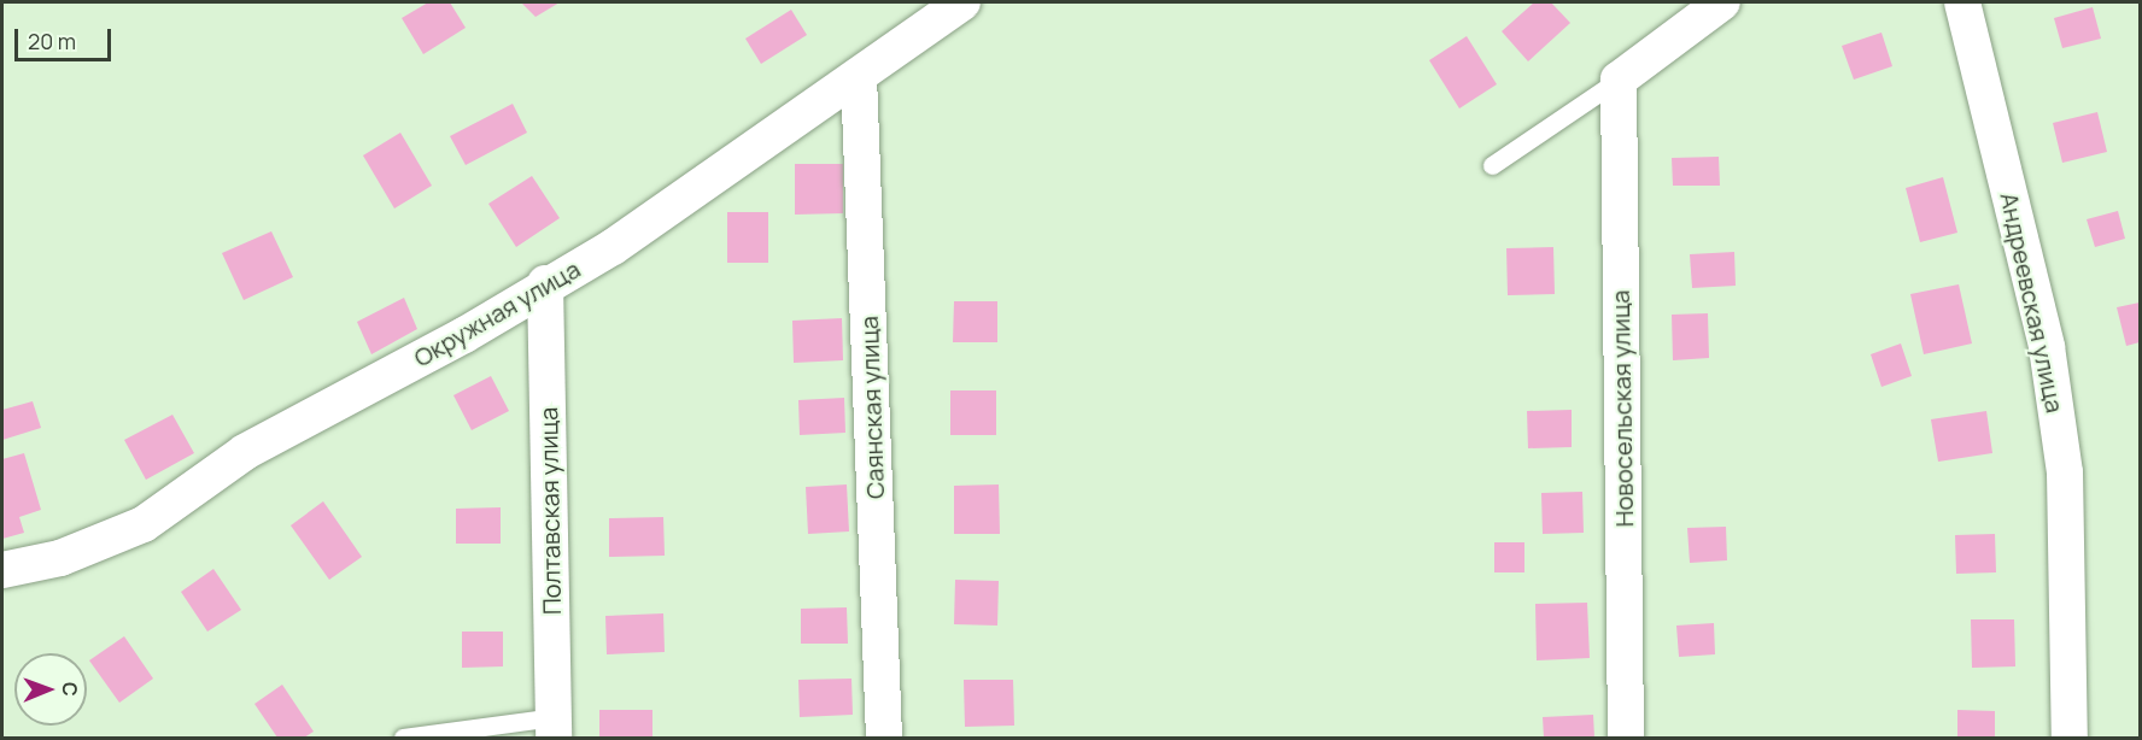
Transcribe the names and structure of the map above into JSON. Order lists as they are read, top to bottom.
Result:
{
  "streets": {
    "street": [
      "Андреевская улица",
      "Окружная улица",
      "Саянская улица",
      "Новосельская улица",
      "Полтавская улица"
    ]
  },
  "crossings": [
    ["Окружная улица", "Саянская улица"],
    ["Окружная улица", "Полтавская улица"]
  ],
  "scale_bar": "20 m",
  "north": "right"
}
